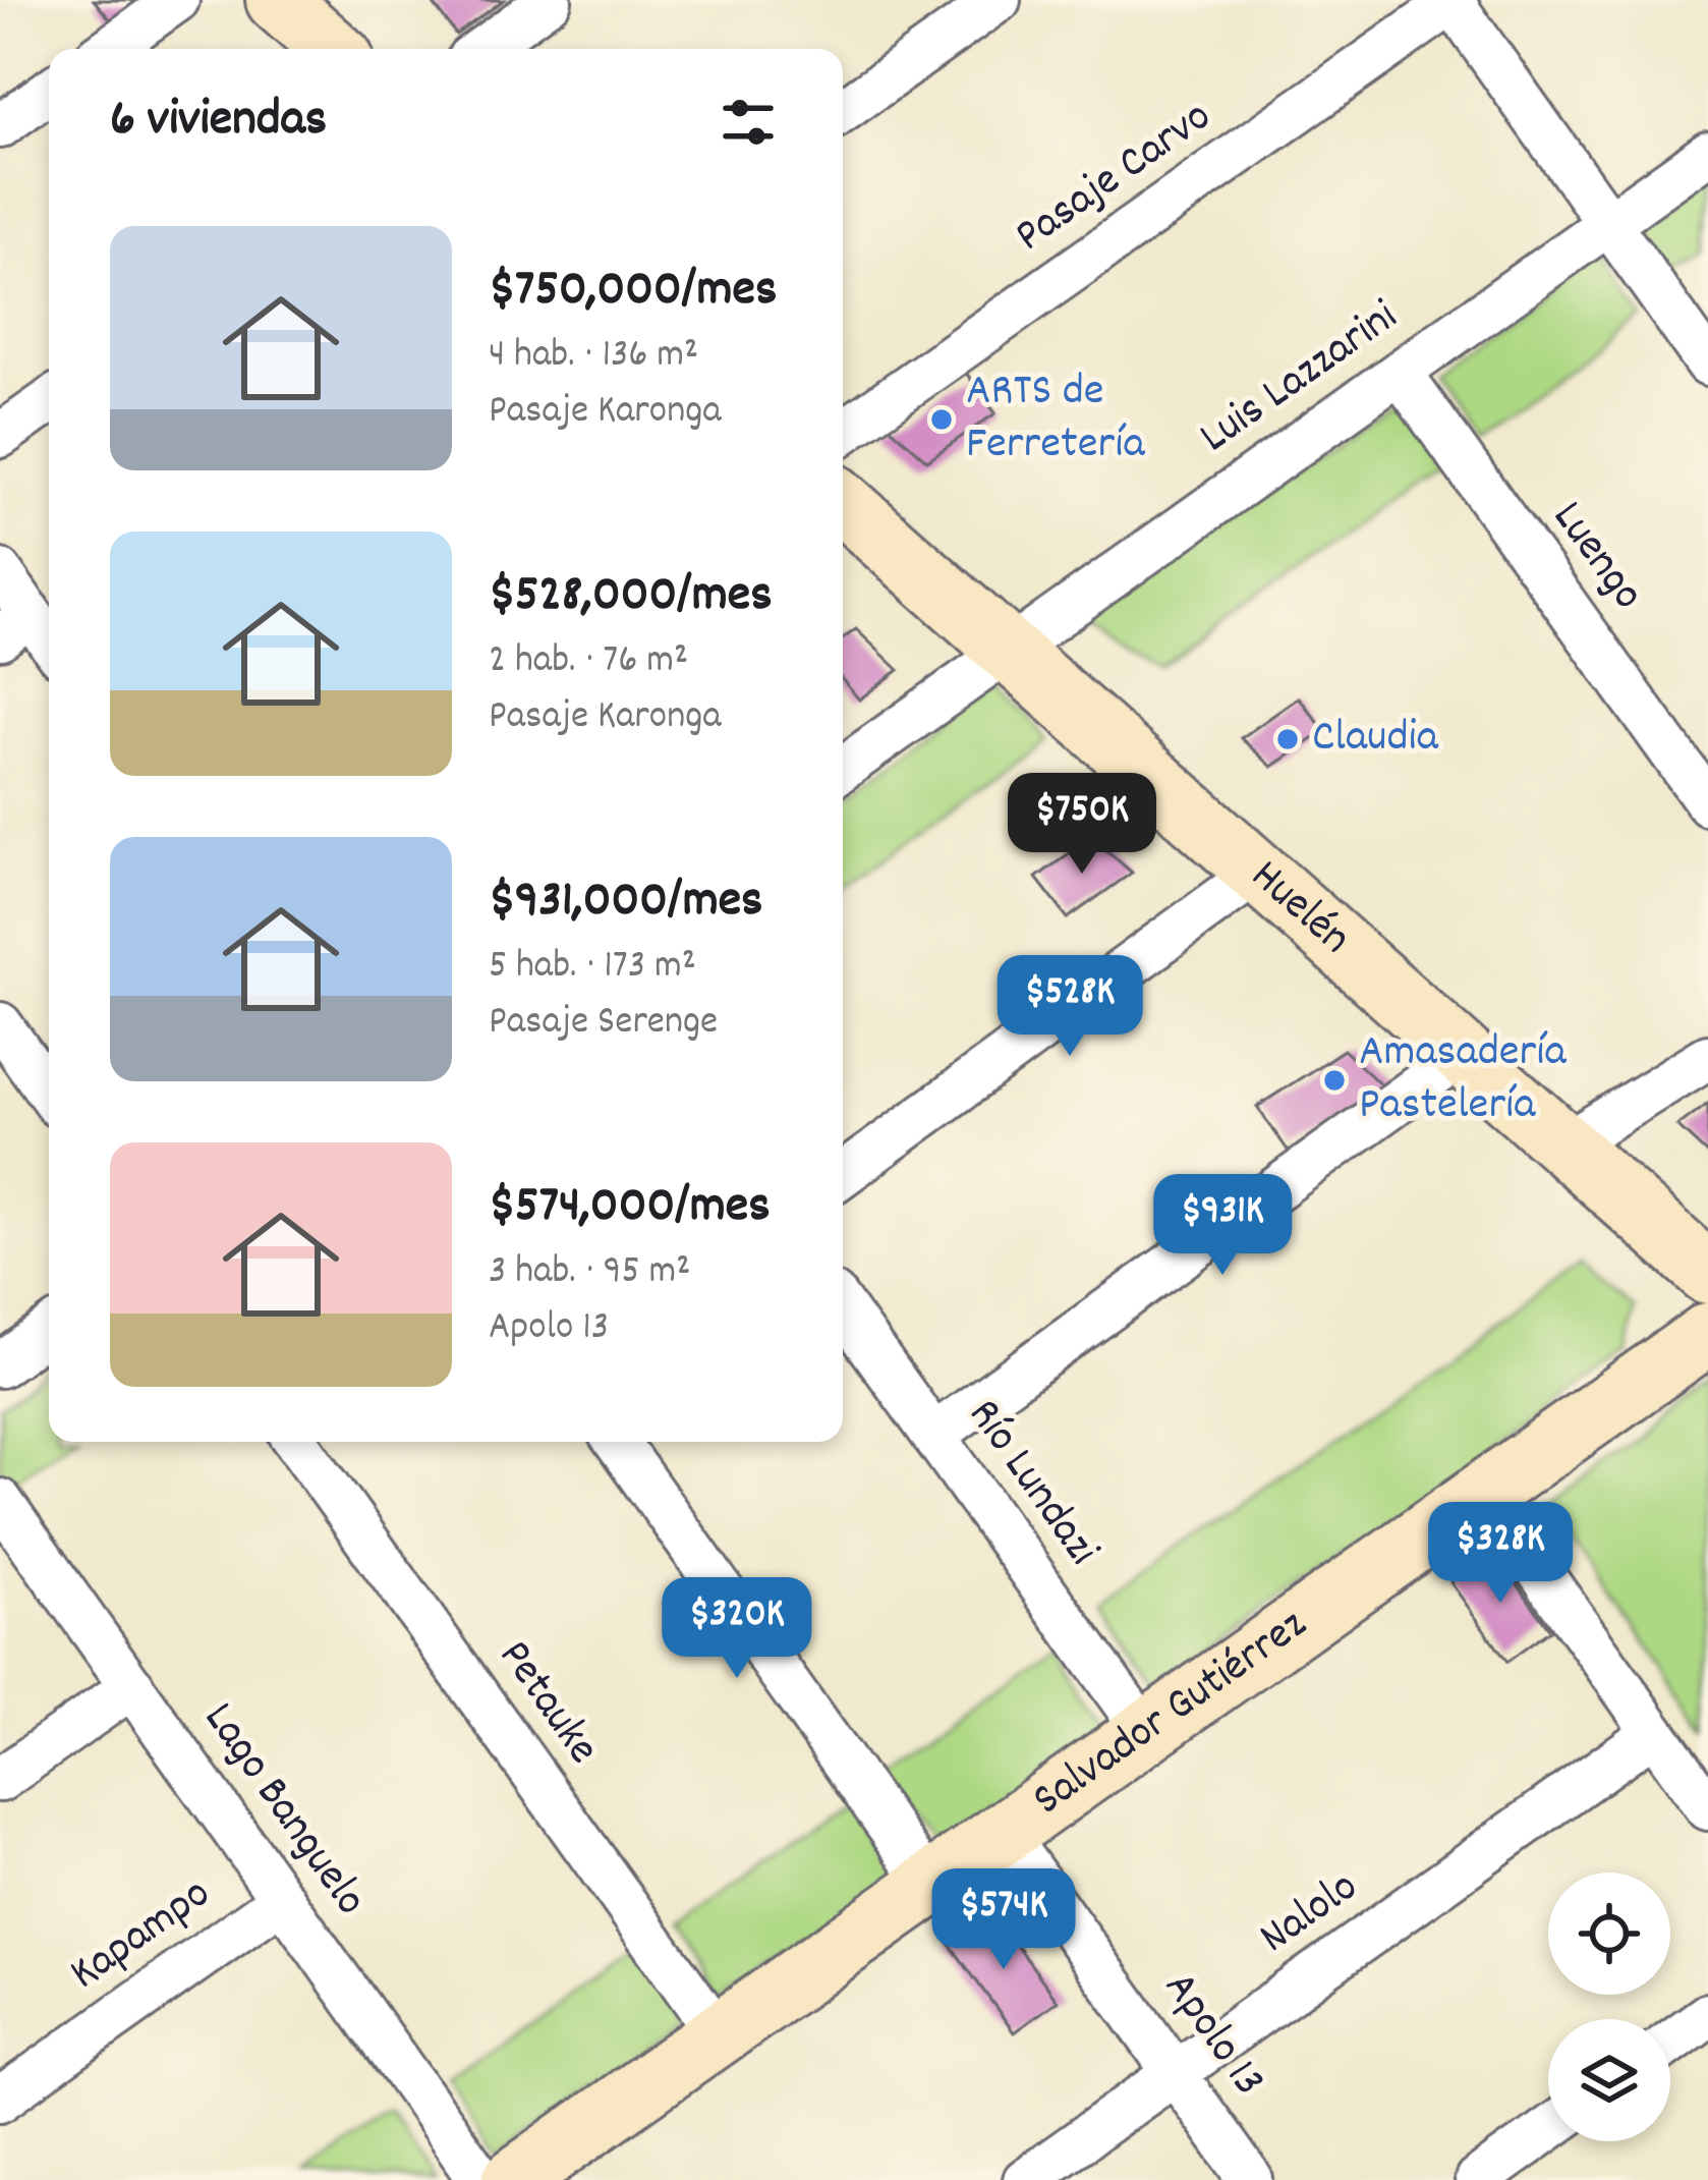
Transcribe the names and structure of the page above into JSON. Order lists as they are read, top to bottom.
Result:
{
  "streets": {
    "main road": ["Huelén", "Salvador Gutiérrez"],
    "street": [
      "Pasaje Carvo",
      "Luis Lazzarini",
      "Luengo",
      "Río Lundazi",
      "Petauke",
      "Lago Banguelo",
      "Nalolo",
      "Kapampo",
      "Apolo 13"
    ]
  },
  "crossings": [
    ["Luis Lazzarini", "Luengo"],
    ["Luis Lazzarini", "Huelén"],
    ["Río Lundazi", "Salvador Gutiérrez"],
    ["Petauke", "Salvador Gutiérrez"],
    ["Salvador Gutiérrez", "Apolo 13"],
    ["Lago Banguelo", "Kapampo"],
    ["Nalolo", "Apolo 13"]
  ],
  "places": ["ARTS de Ferretería", "Claudia", "Amasadería Pastelería"],
  "page": {
    "heading": "6 viviendas",
    "list": [
      {
        "name": "$750,000/mes",
        "note": "4 hab. · 136 m² · Pasaje Karonga"
      },
      {
        "name": "$528,000/mes",
        "note": "2 hab. · 76 m² · Pasaje Karonga"
      },
      {
        "name": "$931,000/mes",
        "note": "5 hab. · 173 m² · Pasaje Serenge"
      },
      {
        "name": "$574,000/mes",
        "note": "3 hab. · 95 m² · Apolo 13"
      }
    ],
    "price": [
      "$750K",
      "$528K",
      "$931K",
      "$328K",
      "$320K",
      "$574K"
    ]
  }
}
